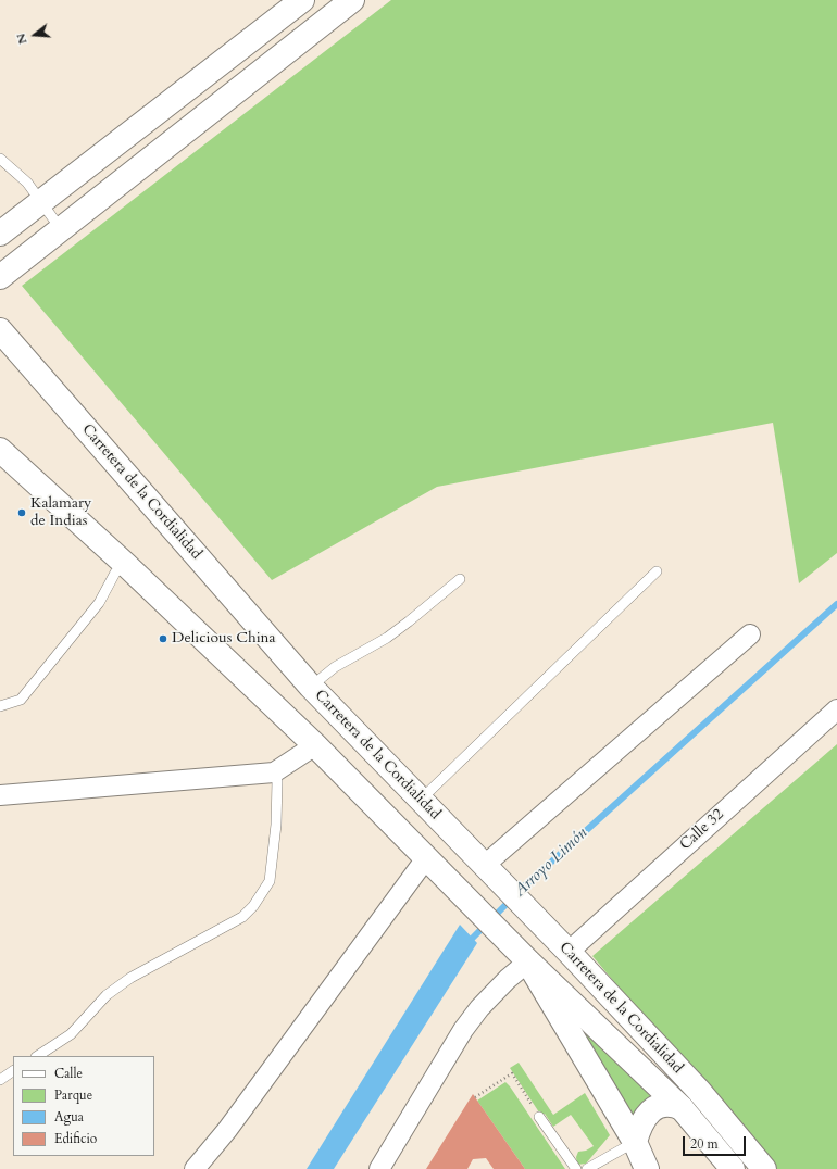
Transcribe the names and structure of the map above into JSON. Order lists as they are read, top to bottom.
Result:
{
  "streets": {
    "main road": ["Carretera de la Cordialidad"],
    "street": ["Calle 32"]
  },
  "crossings": [
    ["Carretera de la Cordialidad", "Calle 32"]
  ],
  "water": ["Arroyo Limón"],
  "places": ["Kalamary de Indias", "Delicious China"],
  "legend": [
    "Calle",
    "Parque",
    "Agua",
    "Edificio"
  ],
  "scale_bar": "20 m",
  "north": "left"
}
